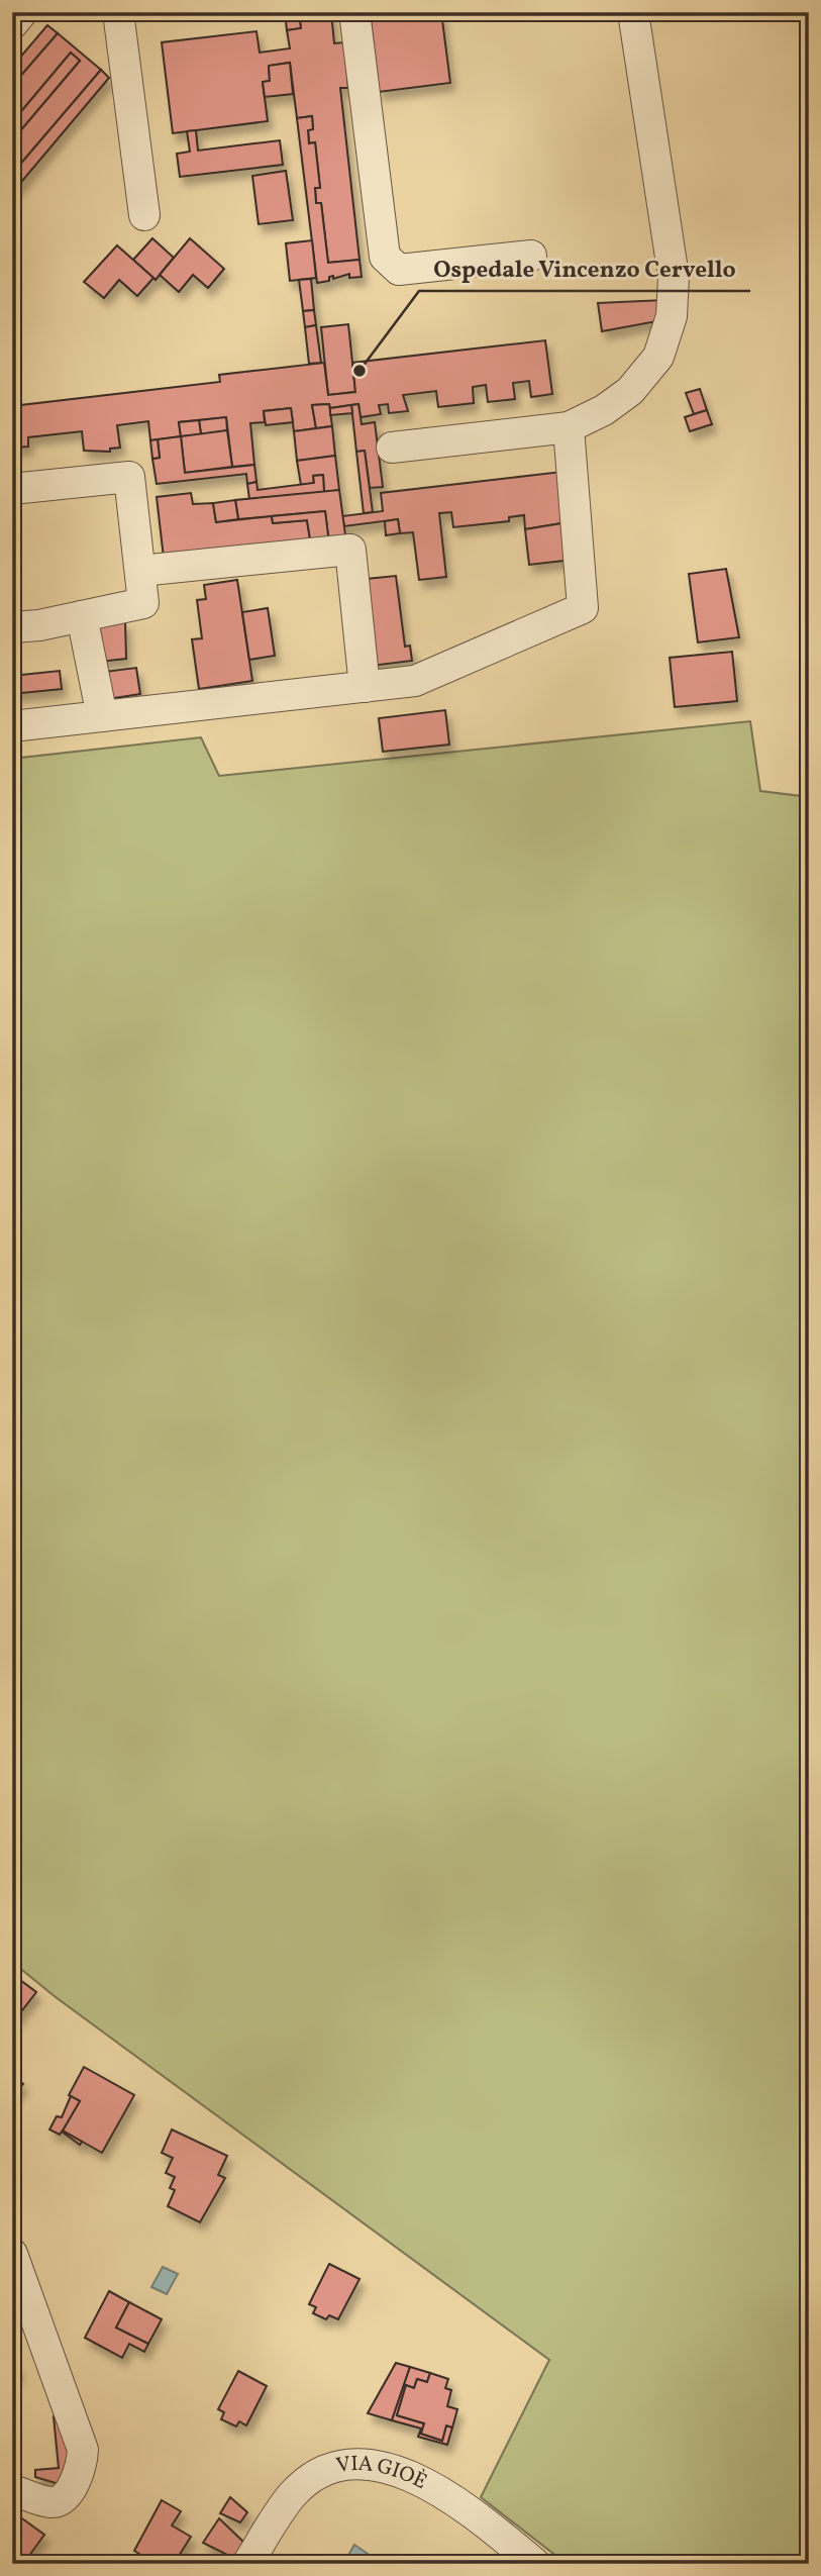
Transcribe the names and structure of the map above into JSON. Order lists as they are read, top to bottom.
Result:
{
  "streets": {
    "street": ["VIA GIOÈ"]
  },
  "places": ["Ospedale Vincenzo Cervello"]
}
